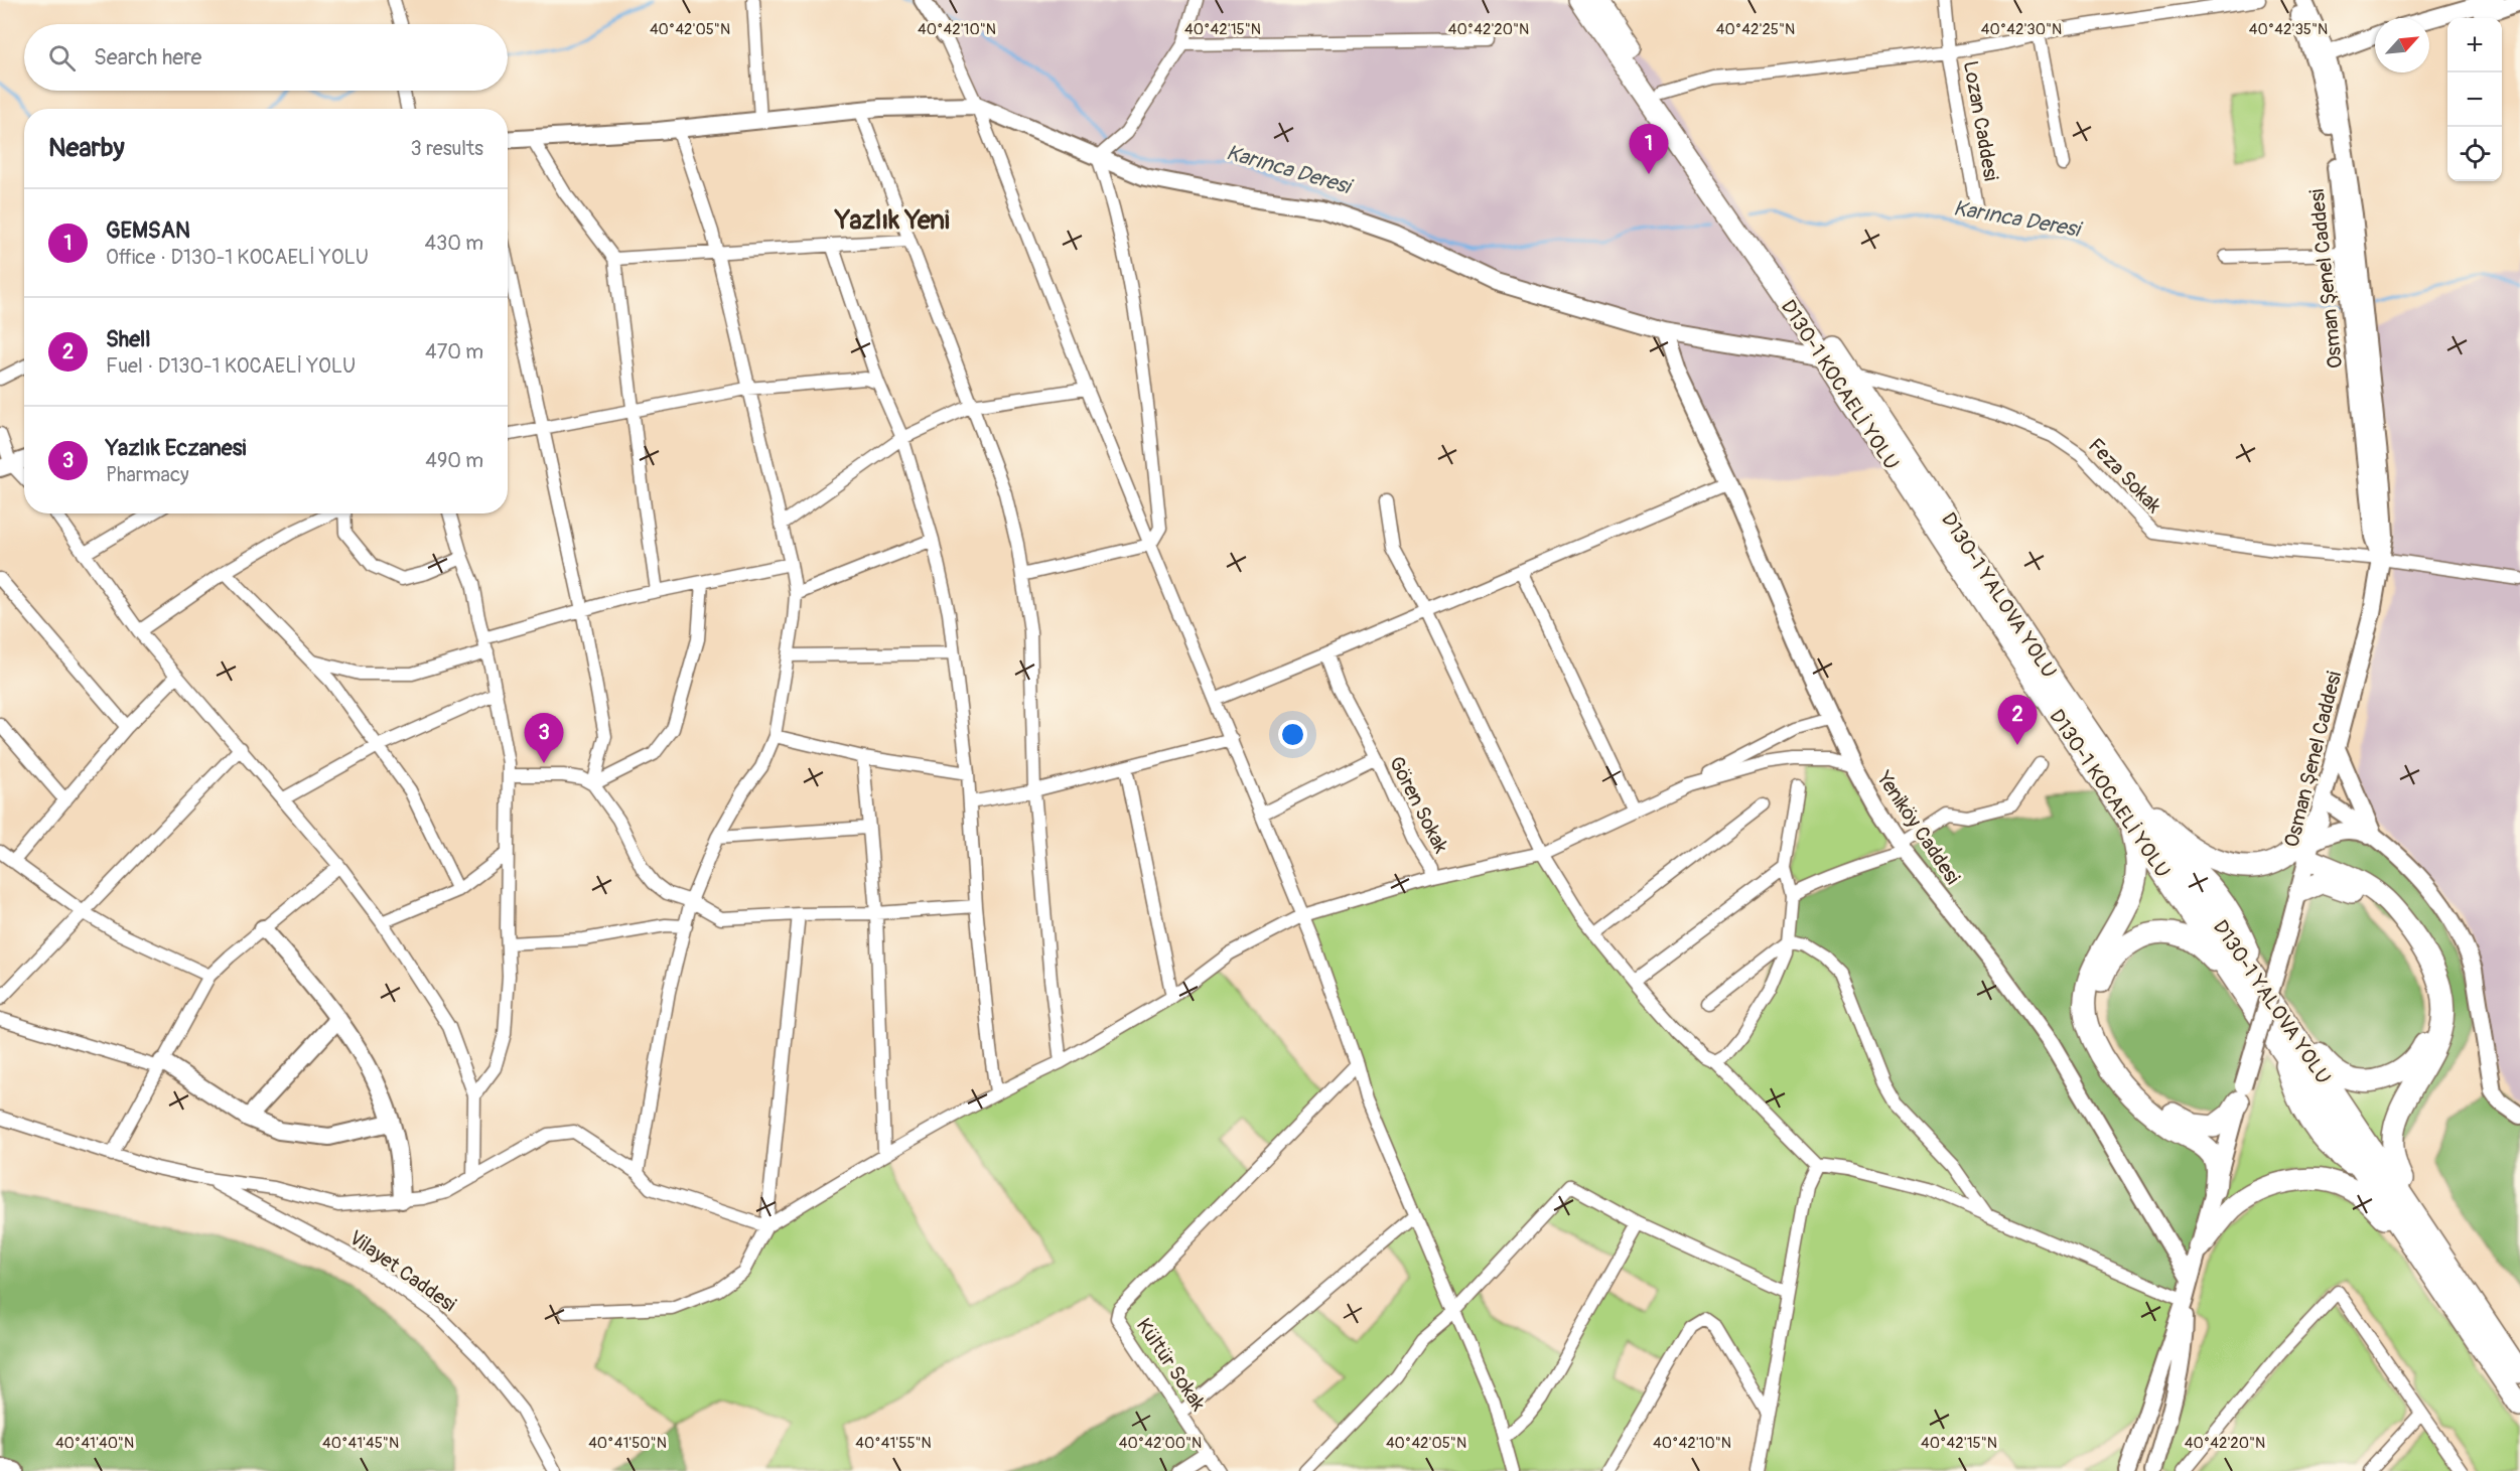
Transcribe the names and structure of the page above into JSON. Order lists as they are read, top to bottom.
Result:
{
  "streets": {
    "highway": ["D130-1 KOCAELİ YOLU", "D130-1 YALOVA YOLU"],
    "street": [
      "Lozan Caddesi",
      "Osman Şenel Caddesi",
      "Feza Sokak",
      "Gören Sokak",
      "Yeniköy Caddesi",
      "Vilayet Caddesi",
      "Kültür Sokak"
    ]
  },
  "crossings": [
    ["Osman Şenel Caddesi", "Feza Sokak"],
    ["Osman Şenel Caddesi", "Yeniköy Caddesi"],
    ["D130-1 KOCAELİ YOLU", "D130-1 YALOVA YOLU"],
    ["Feza Sokak", "D130-1 YALOVA YOLU"]
  ],
  "districts": ["Yazlık Yeni"],
  "water": ["Karınca Deresi"],
  "north": "top right",
  "page": {
    "map_buttons": ["+", "−"],
    "search": "Search here",
    "heading": ["Nearby", "3 results"],
    "pins": ["1", "2", "3"],
    "list": [
      {
        "mark": "1",
        "name": "GEMSAN",
        "note": "Office · D130-1 KOCAELİ YOLU",
        "value": "430 m"
      },
      {
        "mark": "2",
        "name": "Shell",
        "note": "Fuel · D130-1 KOCAELİ YOLU",
        "value": "470 m"
      },
      {
        "mark": "3",
        "name": "Yazlık Eczanesi",
        "note": "Pharmacy",
        "value": "490 m"
      }
    ]
  },
  "coordinates": [
    "40°42'05\"N",
    "40°42'10\"N",
    "40°42'15\"N",
    "40°42'20\"N",
    "40°42'25\"N",
    "40°42'30\"N",
    "40°42'35\"N",
    "40°41'40\"N",
    "40°41'45\"N",
    "40°41'50\"N",
    "40°41'55\"N",
    "40°42'00\"N"
  ]
}
